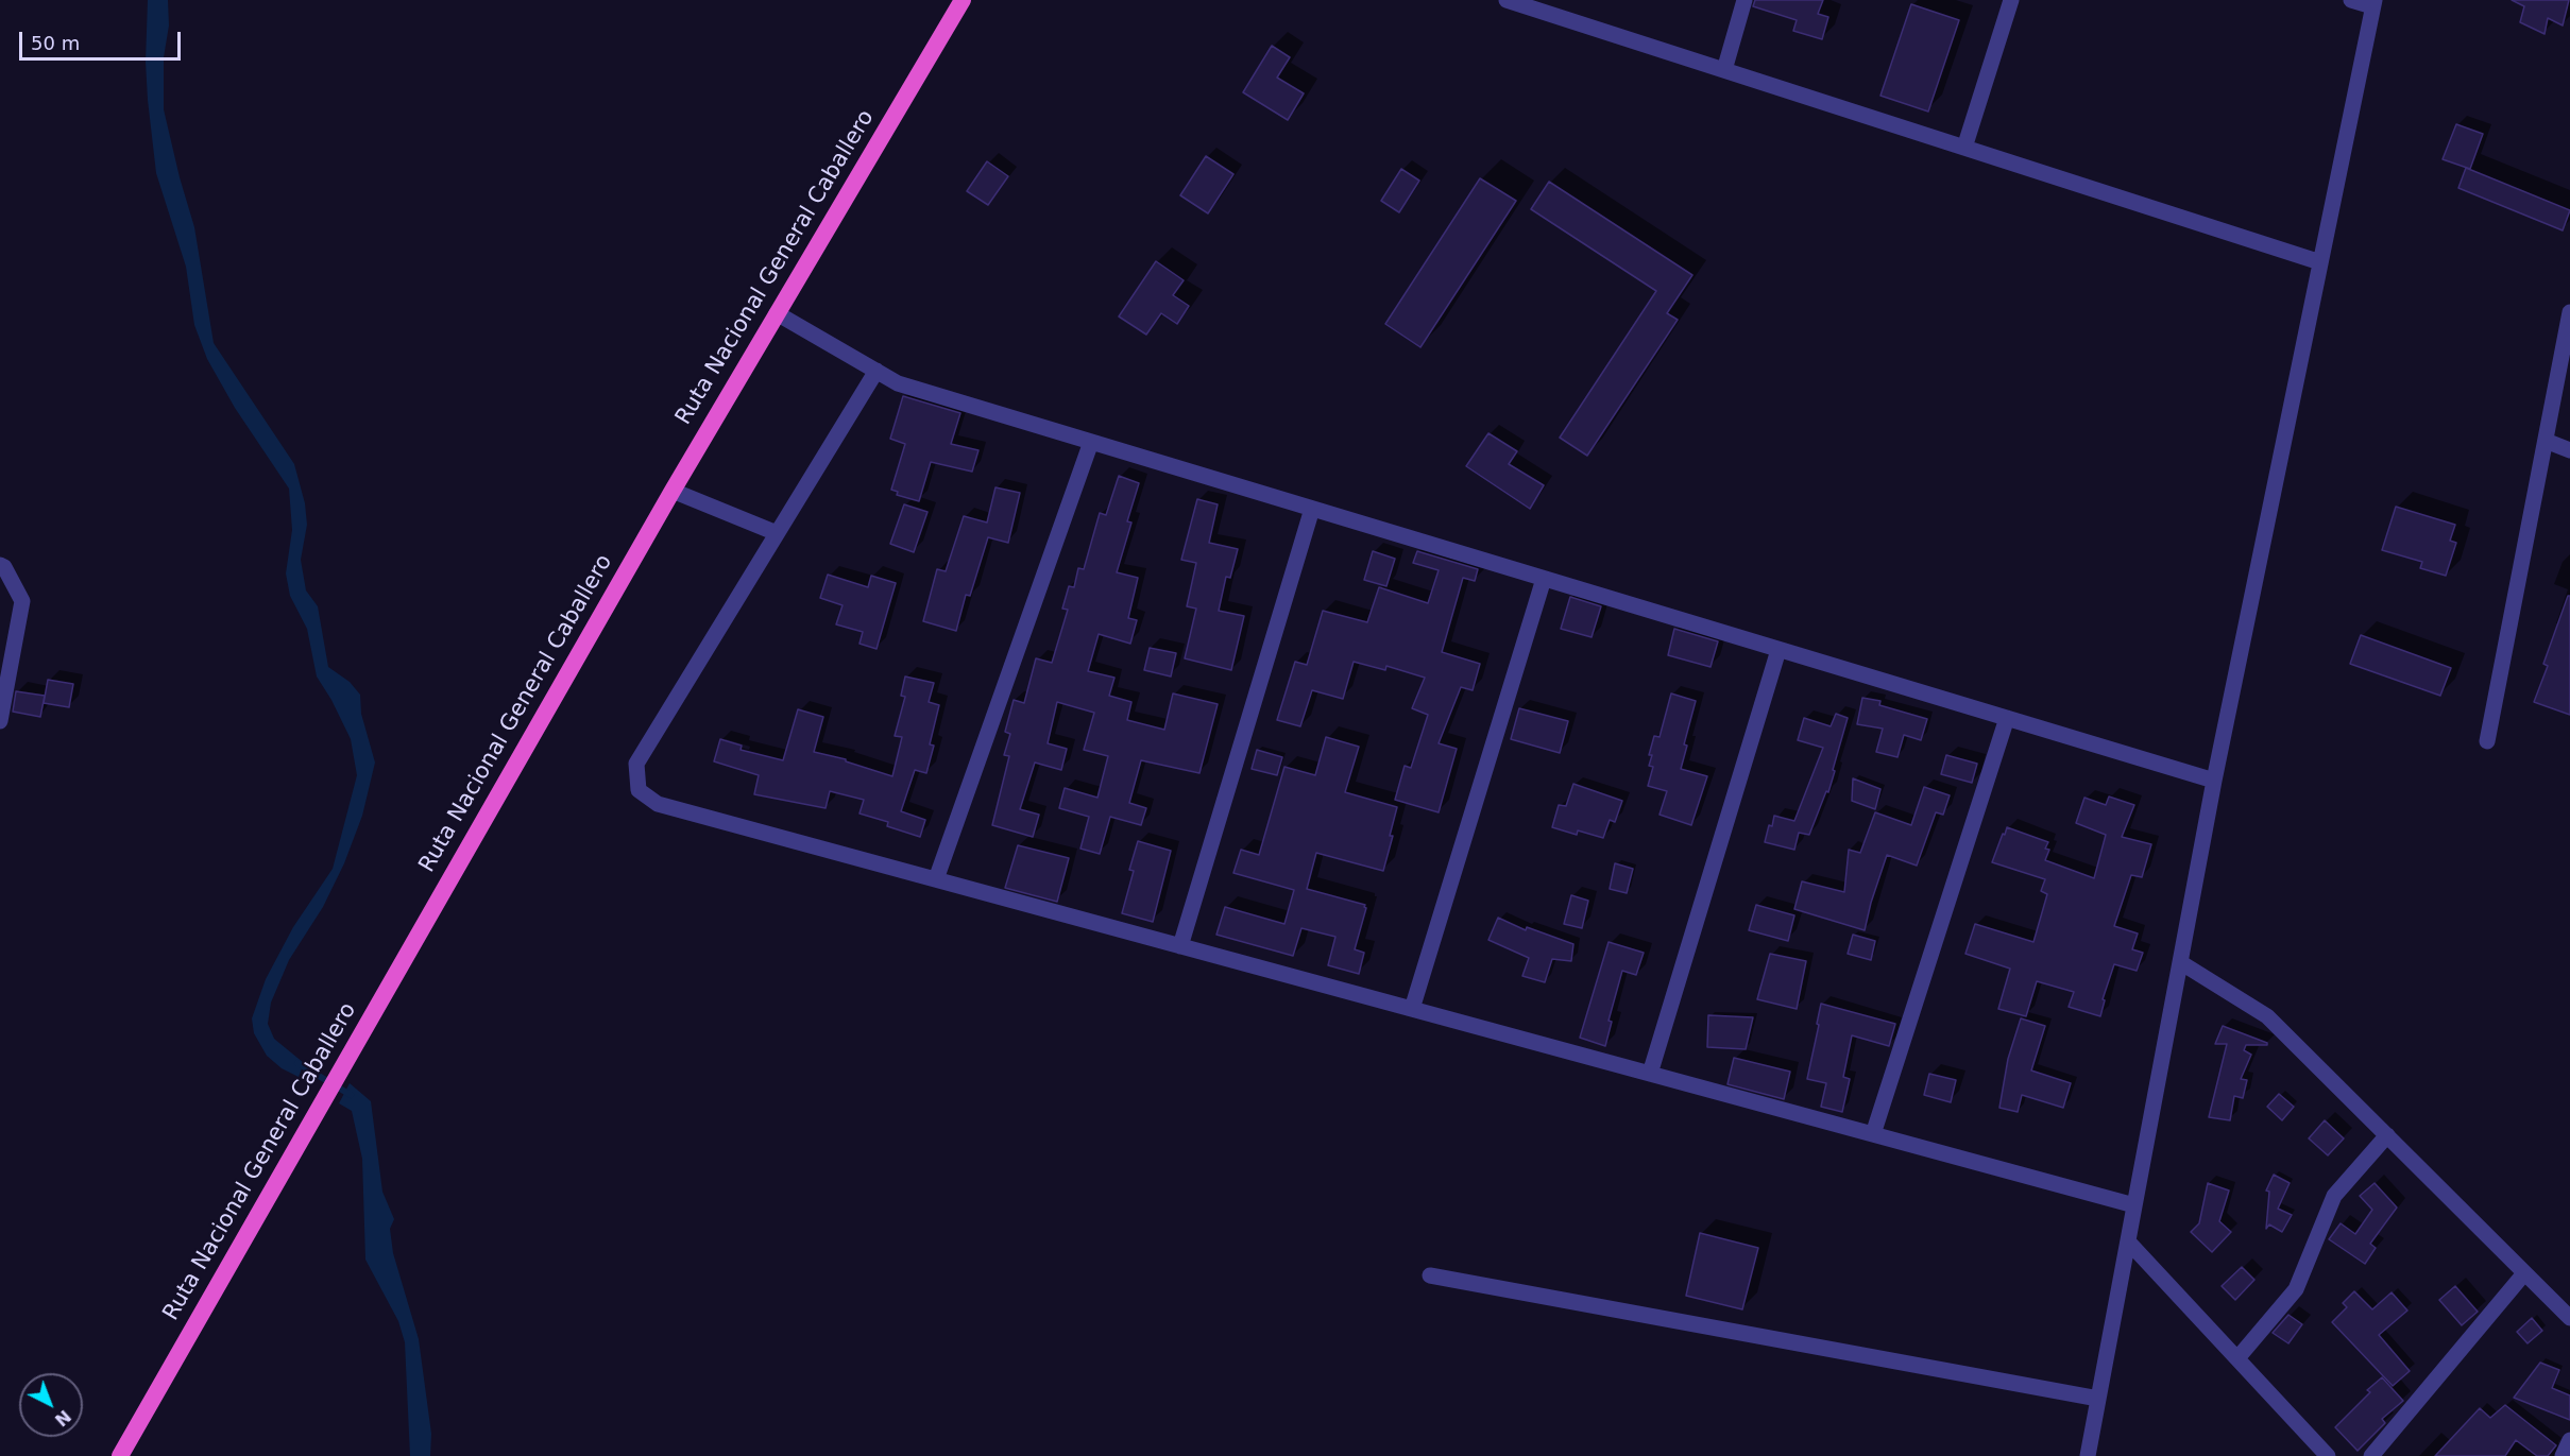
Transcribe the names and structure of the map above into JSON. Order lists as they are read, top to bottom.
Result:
{
  "streets": {
    "highway": ["Ruta Nacional General Caballero"]
  },
  "scale_bar": "50 m",
  "north": "bottom right"
}
